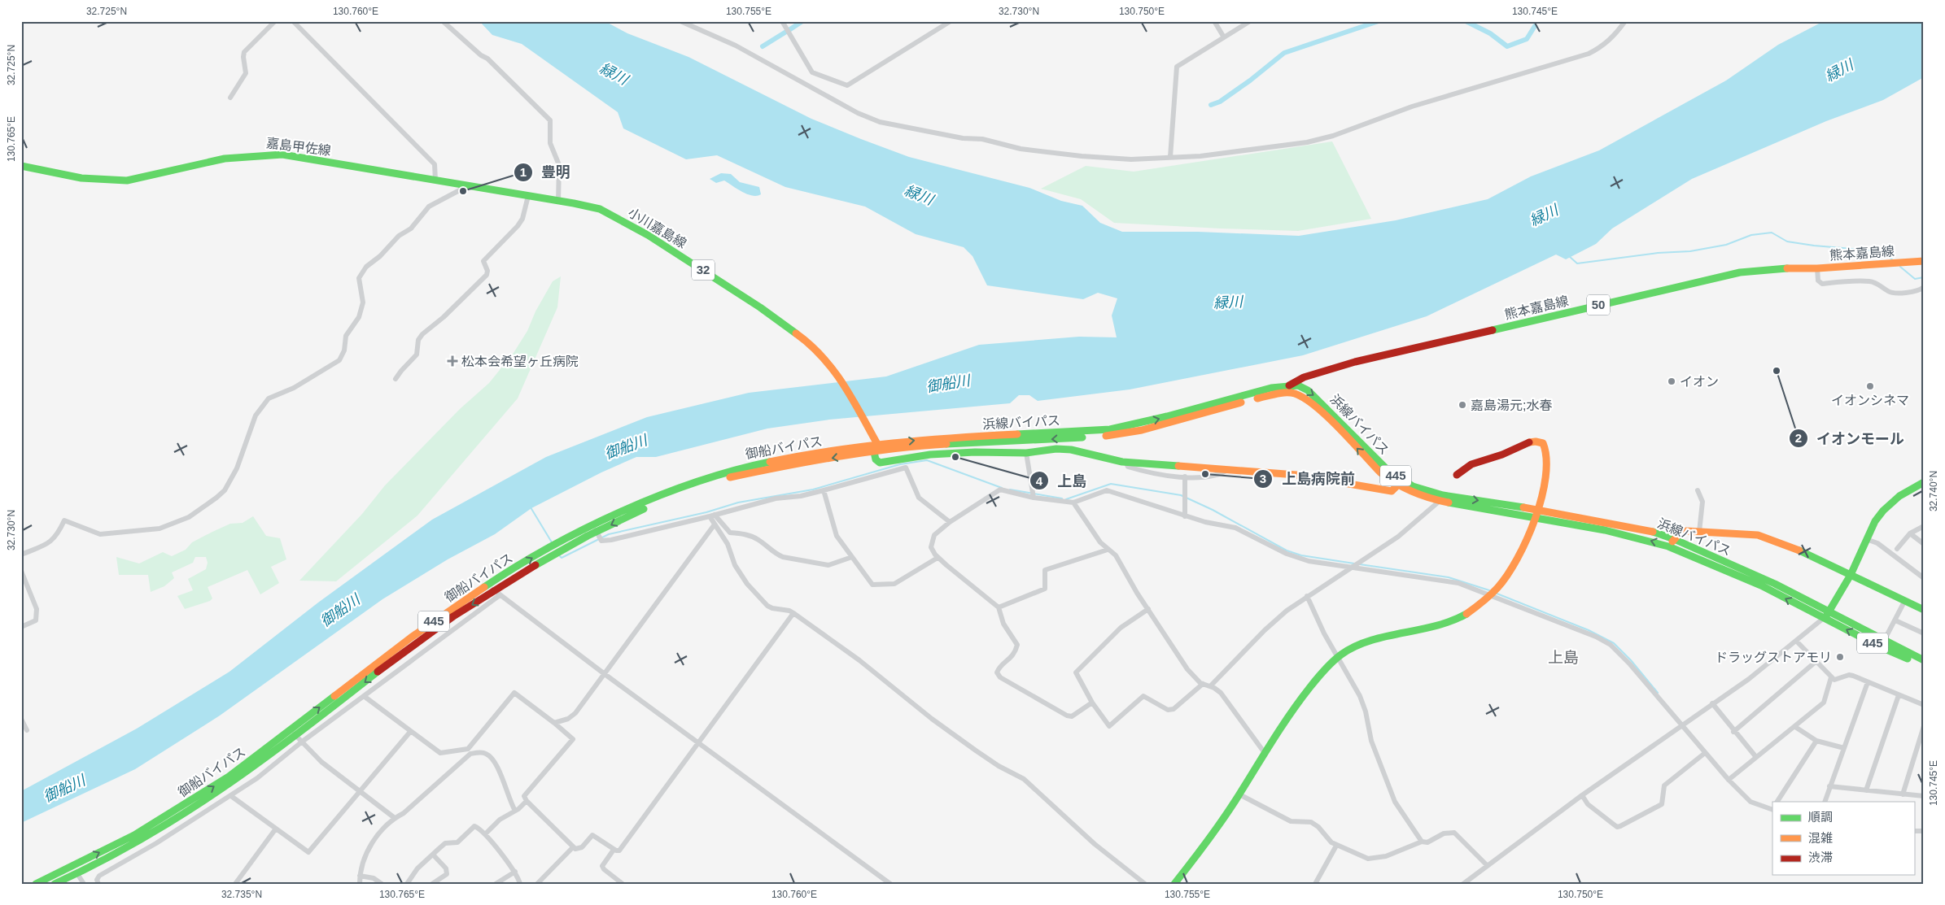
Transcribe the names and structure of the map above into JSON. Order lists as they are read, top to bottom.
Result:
{
  "streets": {
    "main road": [
      "嘉島甲佐線",
      "小川嘉島線",
      "熊本嘉島線",
      "32",
      "50",
      "浜線バイパス",
      "御船バイパス",
      "445"
    ]
  },
  "crossings": [
    ["嘉島甲佐線", "小川嘉島線"],
    ["小川嘉島線", "浜線バイパス"],
    ["小川嘉島線", "御船バイパス"],
    ["熊本嘉島線", "浜線バイパス"],
    ["浜線バイパス", "御船バイパス"]
  ],
  "districts": ["上島"],
  "water": ["緑川", "御船川"],
  "places": {
    "other": [
      "豊明",
      "イオンモール",
      "イオン",
      "イオンシネマ",
      "嘉島湯元;水春",
      "上島",
      "上島病院前",
      "ドラッグストアモリ"
    ],
    "health": ["松本会希望ヶ丘病院"]
  },
  "legend": ["順調", "混雑", "渋滞"],
  "coordinates": [
    "32.725°N",
    "130.760°E",
    "130.755°E",
    "32.730°N",
    "130.750°E",
    "130.745°E",
    "130.765°E",
    "32.740°N",
    "32.735°N"
  ]
}
